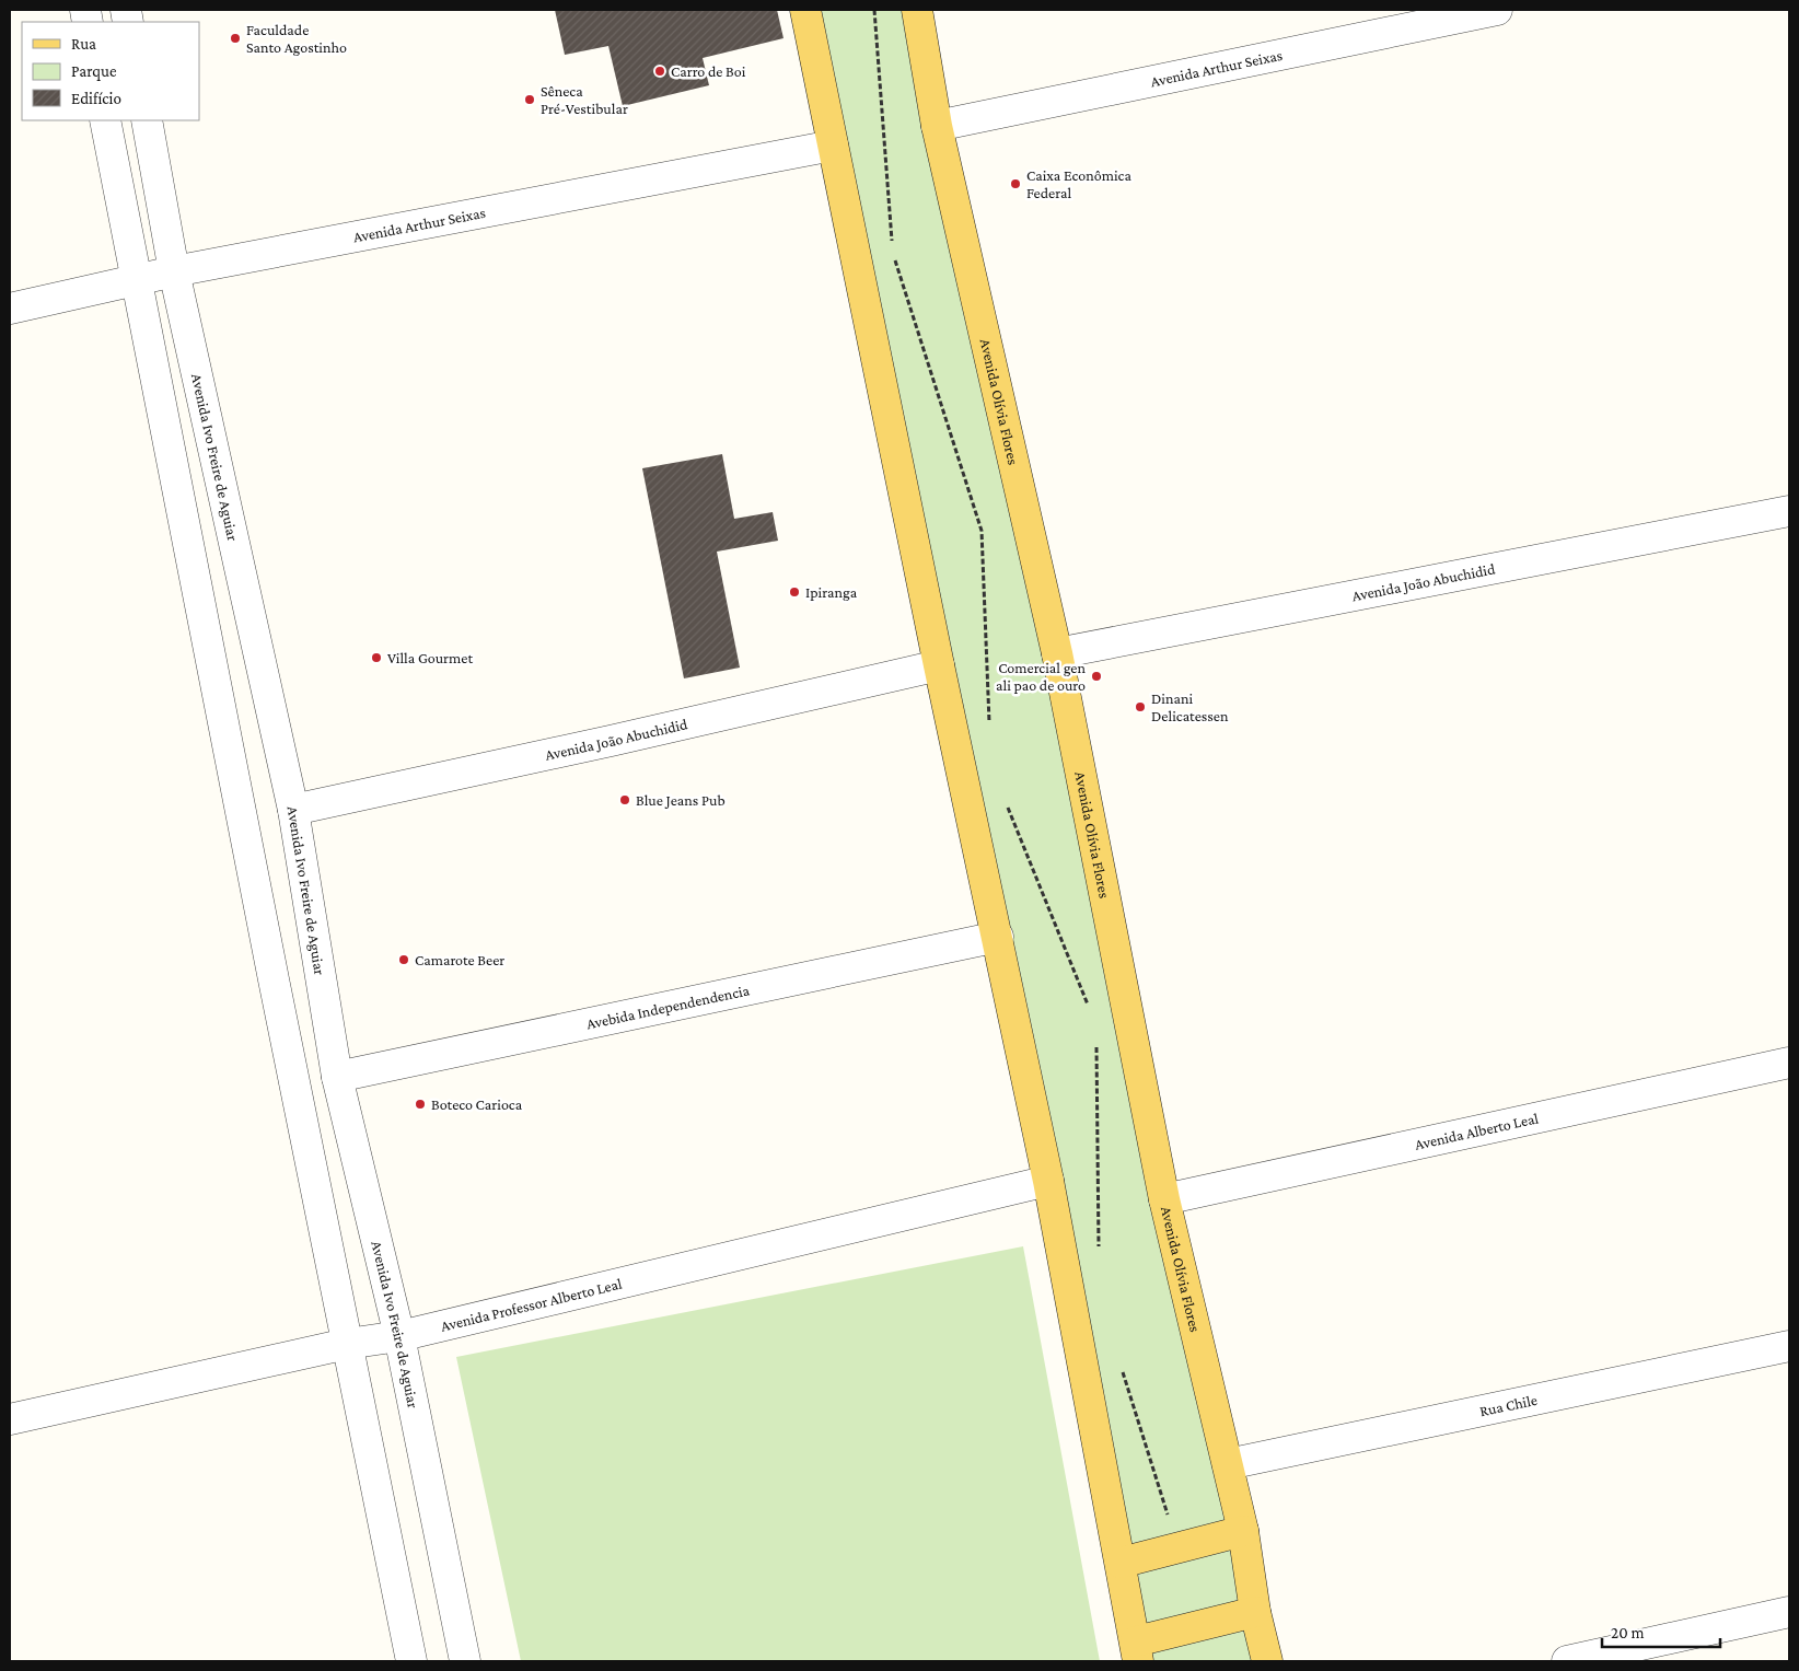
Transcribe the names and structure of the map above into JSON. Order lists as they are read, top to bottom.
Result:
{
  "streets": {
    "main road": ["Avenida Olívia Flores"],
    "street": [
      "Avenida Arthur Seixas",
      "Avenida Ivo Freire de Aguiar",
      "Avenida João Abuchidid",
      "Avebida Independendencia",
      "Avenida Alberto Leal",
      "Avenida Professor Alberto Leal",
      "Rua Chile"
    ]
  },
  "crossings": [
    ["Avenida Arthur Seixas", "Avenida Olívia Flores"],
    ["Avenida Arthur Seixas", "Avenida Ivo Freire de Aguiar"],
    ["Avenida Olívia Flores", "Avenida João Abuchidid"],
    ["Avenida Olívia Flores", "Avenida Alberto Leal"],
    ["Avenida Olívia Flores", "Rua Chile"],
    ["Avenida Ivo Freire de Aguiar", "Avenida João Abuchidid"],
    ["Avenida Ivo Freire de Aguiar", "Avebida Independendencia"],
    ["Avenida Ivo Freire de Aguiar", "Avenida Professor Alberto Leal"]
  ],
  "places": [
    "Faculdade Santo Agostinho",
    "Carro de Boi",
    "Sêneca Pré-Vestibular",
    "Caixa Econômica Federal",
    "Ipiranga",
    "Villa Gourmet",
    "Comercial gen ali pao de ouro",
    "Dinani Delicatessen",
    "Blue Jeans Pub",
    "Camarote Beer",
    "Boteco Carioca"
  ],
  "legend": ["Rua", "Parque", "Edifício"],
  "scale_bar": "20 m"
}
